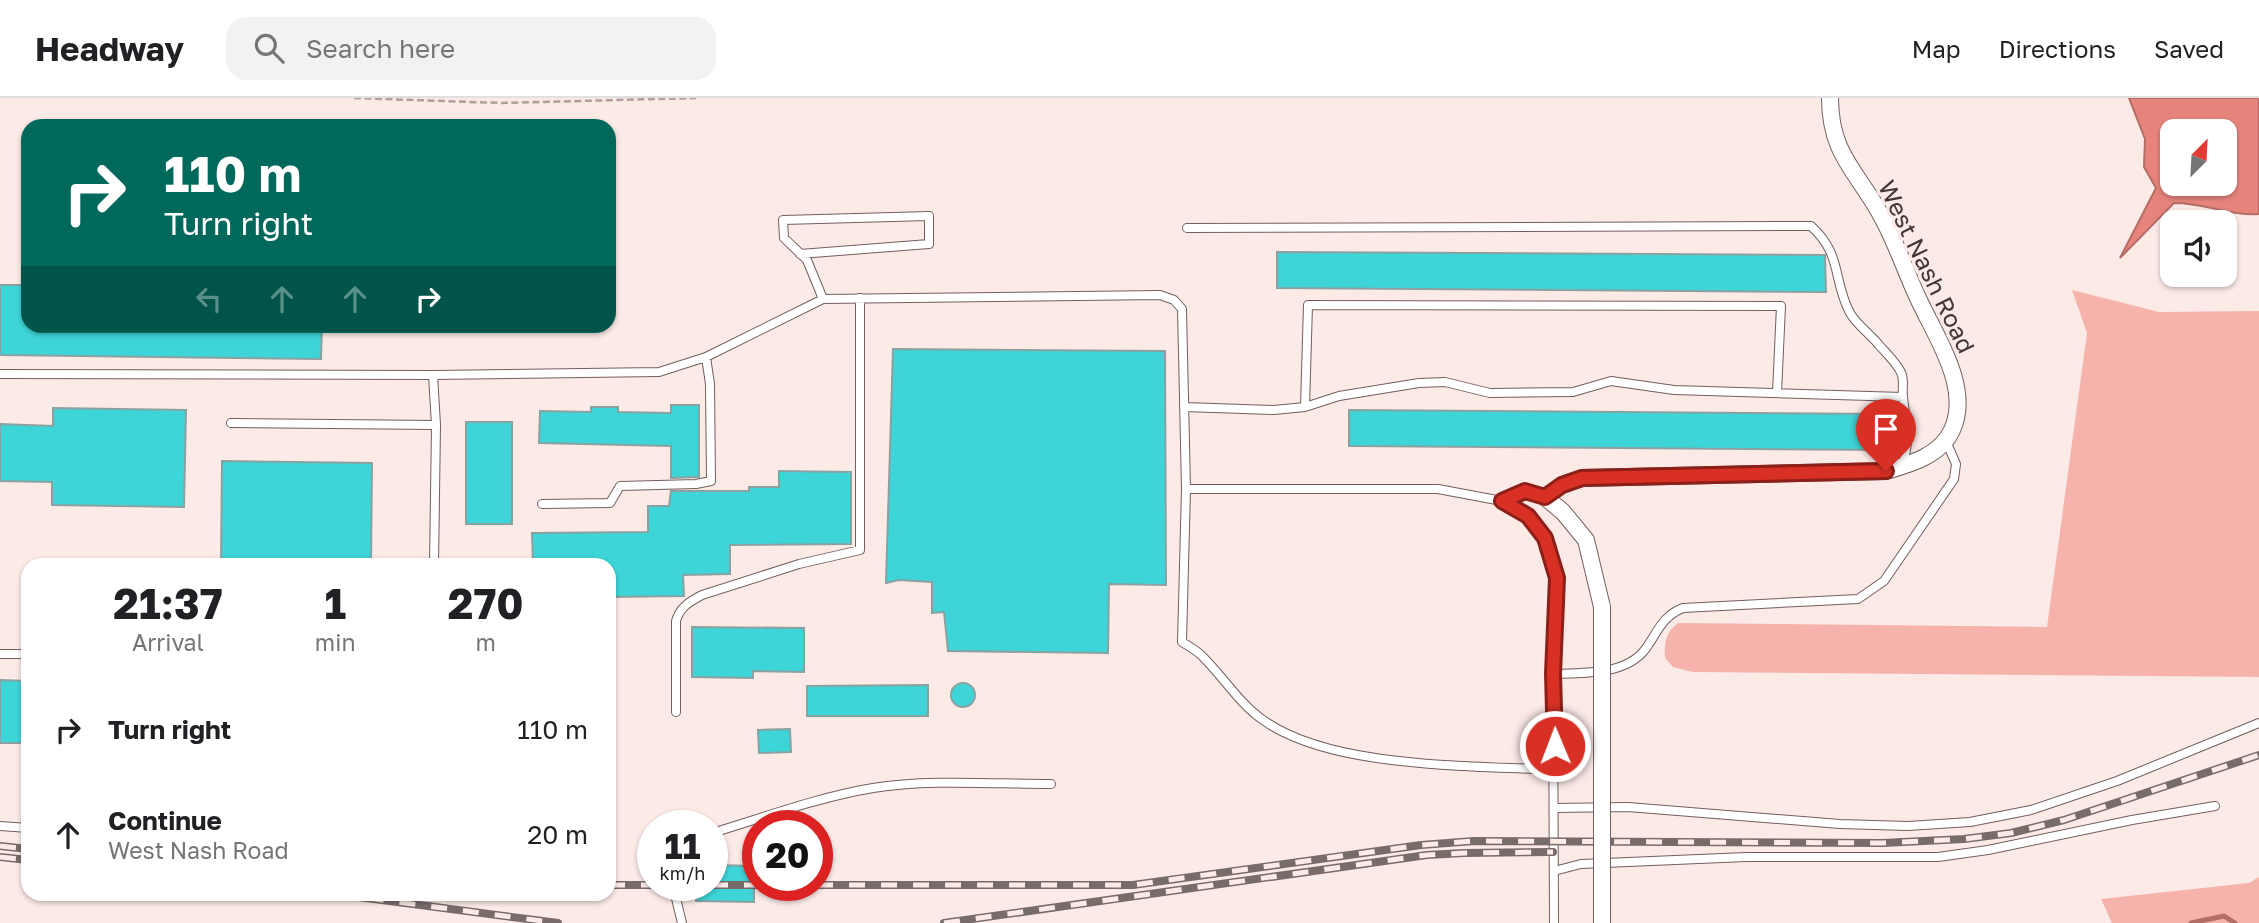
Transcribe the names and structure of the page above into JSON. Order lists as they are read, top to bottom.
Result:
{
  "streets": {
    "street": ["West Nash Road"]
  },
  "north": "top right",
  "page": {
    "header": "Headway",
    "search": "Search here",
    "nav": ["Map", "Directions", "Saved"],
    "turn": ["110 m", "Turn right"],
    "eta": [
      "21:37",
      "Arrival",
      "1",
      "min",
      "270",
      "m"
    ],
    "list": [
      {
        "name": "Turn right",
        "value": "110 m"
      },
      {
        "name": "Continue",
        "note": "West Nash Road",
        "value": "20 m"
      }
    ],
    "speed": "11 km/h",
    "limit": "20"
  }
}
